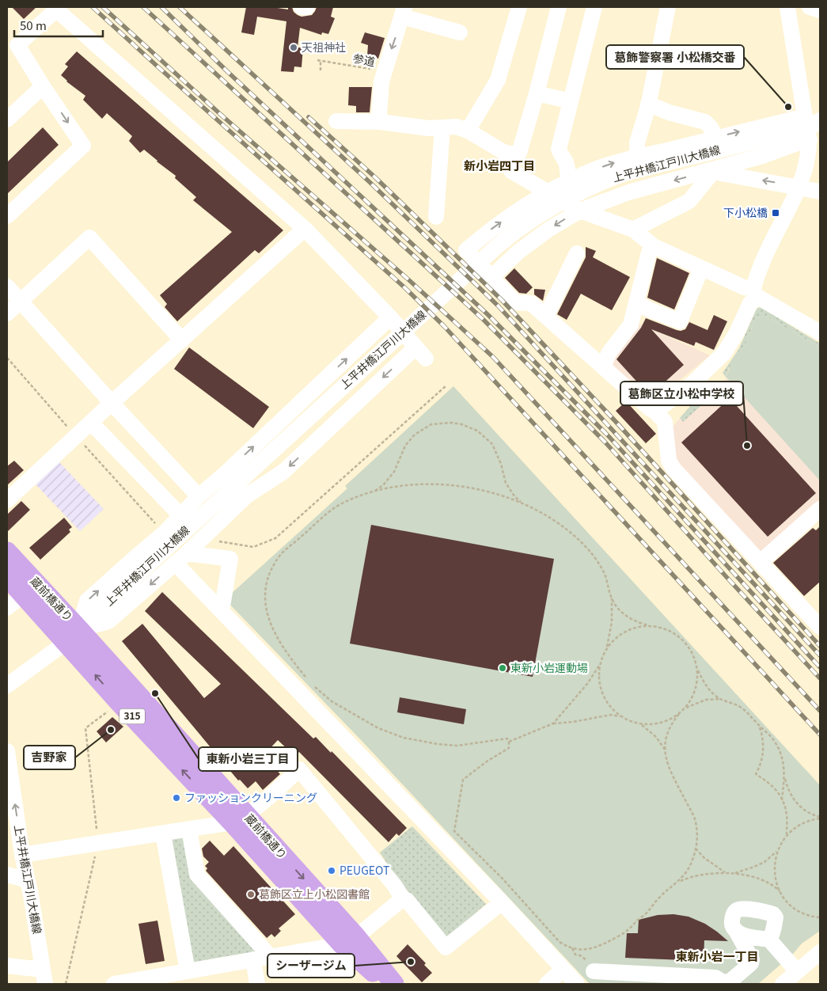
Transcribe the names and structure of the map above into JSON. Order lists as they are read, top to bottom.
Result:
{
  "streets": {
    "main road": ["蔵前橋通り", "315"],
    "street": ["上平井橋江戸川大橋線"],
    "path": ["参道"]
  },
  "crossings": [
    ["上平井橋江戸川大橋線", "蔵前橋通り"]
  ],
  "districts": ["新小岩四丁目", "東新小岩一丁目"],
  "places": {
    "other": [
      "天祖神社",
      "葛飾警察署 小松橋交番",
      "葛飾区立小松中学校",
      "東新小岩運動場",
      "東新小岩三丁目",
      "吉野家",
      "ファッションクリーニング",
      "PEUGEOT",
      "葛飾区立上小松図書館",
      "シーザージム"
    ],
    "transit": ["下小松橋"]
  },
  "scale_bar": "50 m"
}
